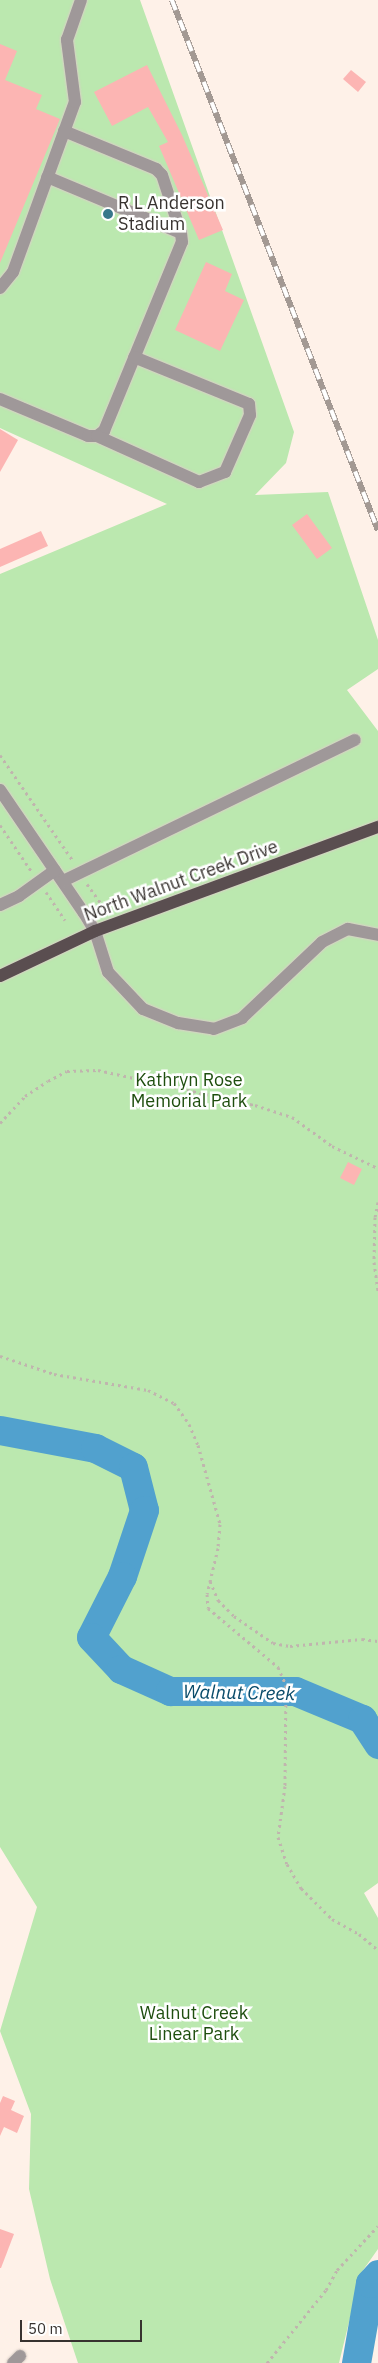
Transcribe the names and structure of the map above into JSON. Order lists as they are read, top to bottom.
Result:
{
  "streets": {
    "main road": ["North Walnut Creek Drive"]
  },
  "water": ["Walnut Creek"],
  "parks": ["Kathryn Rose Memorial Park", "Walnut Creek Linear Park"],
  "places": ["R L Anderson Stadium"],
  "scale_bar": "50 m"
}
